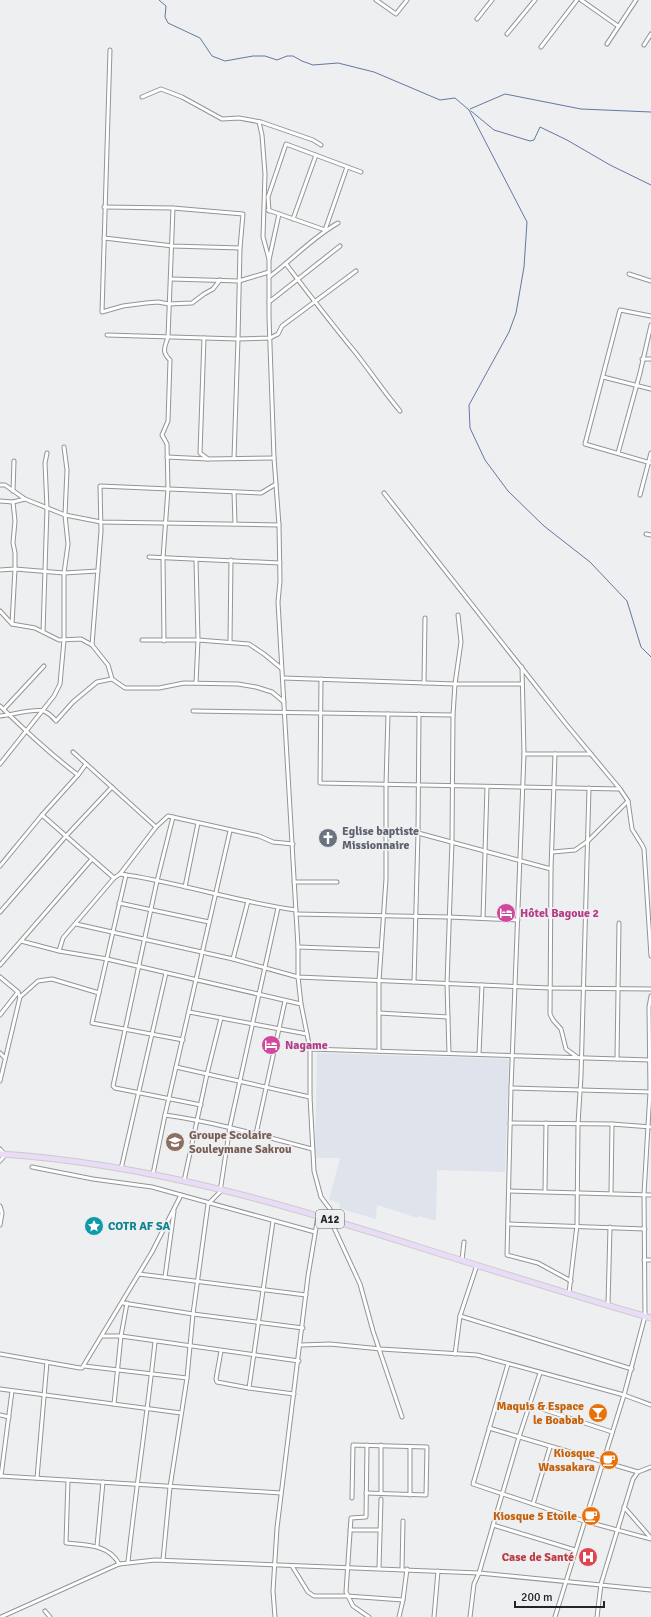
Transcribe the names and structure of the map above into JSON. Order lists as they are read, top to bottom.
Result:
{
  "streets": {
    "main road": ["A12"]
  },
  "places": {
    "church": ["Eglise baptiste Missionnaire"],
    "hotel": ["Hôtel Bagoue 2", "Nagame"],
    "school or university": ["Groupe Scolaire Souleymane Sakrou"],
    "place": ["COTR AF SA"],
    "bar": ["Maquis & Espace le Boabab"],
    "cafe": ["Kiosque Wassakara", "Kiosque 5 Etoile"],
    "hospital": ["Case de Santé"]
  },
  "scale_bar": "200 m"
}
